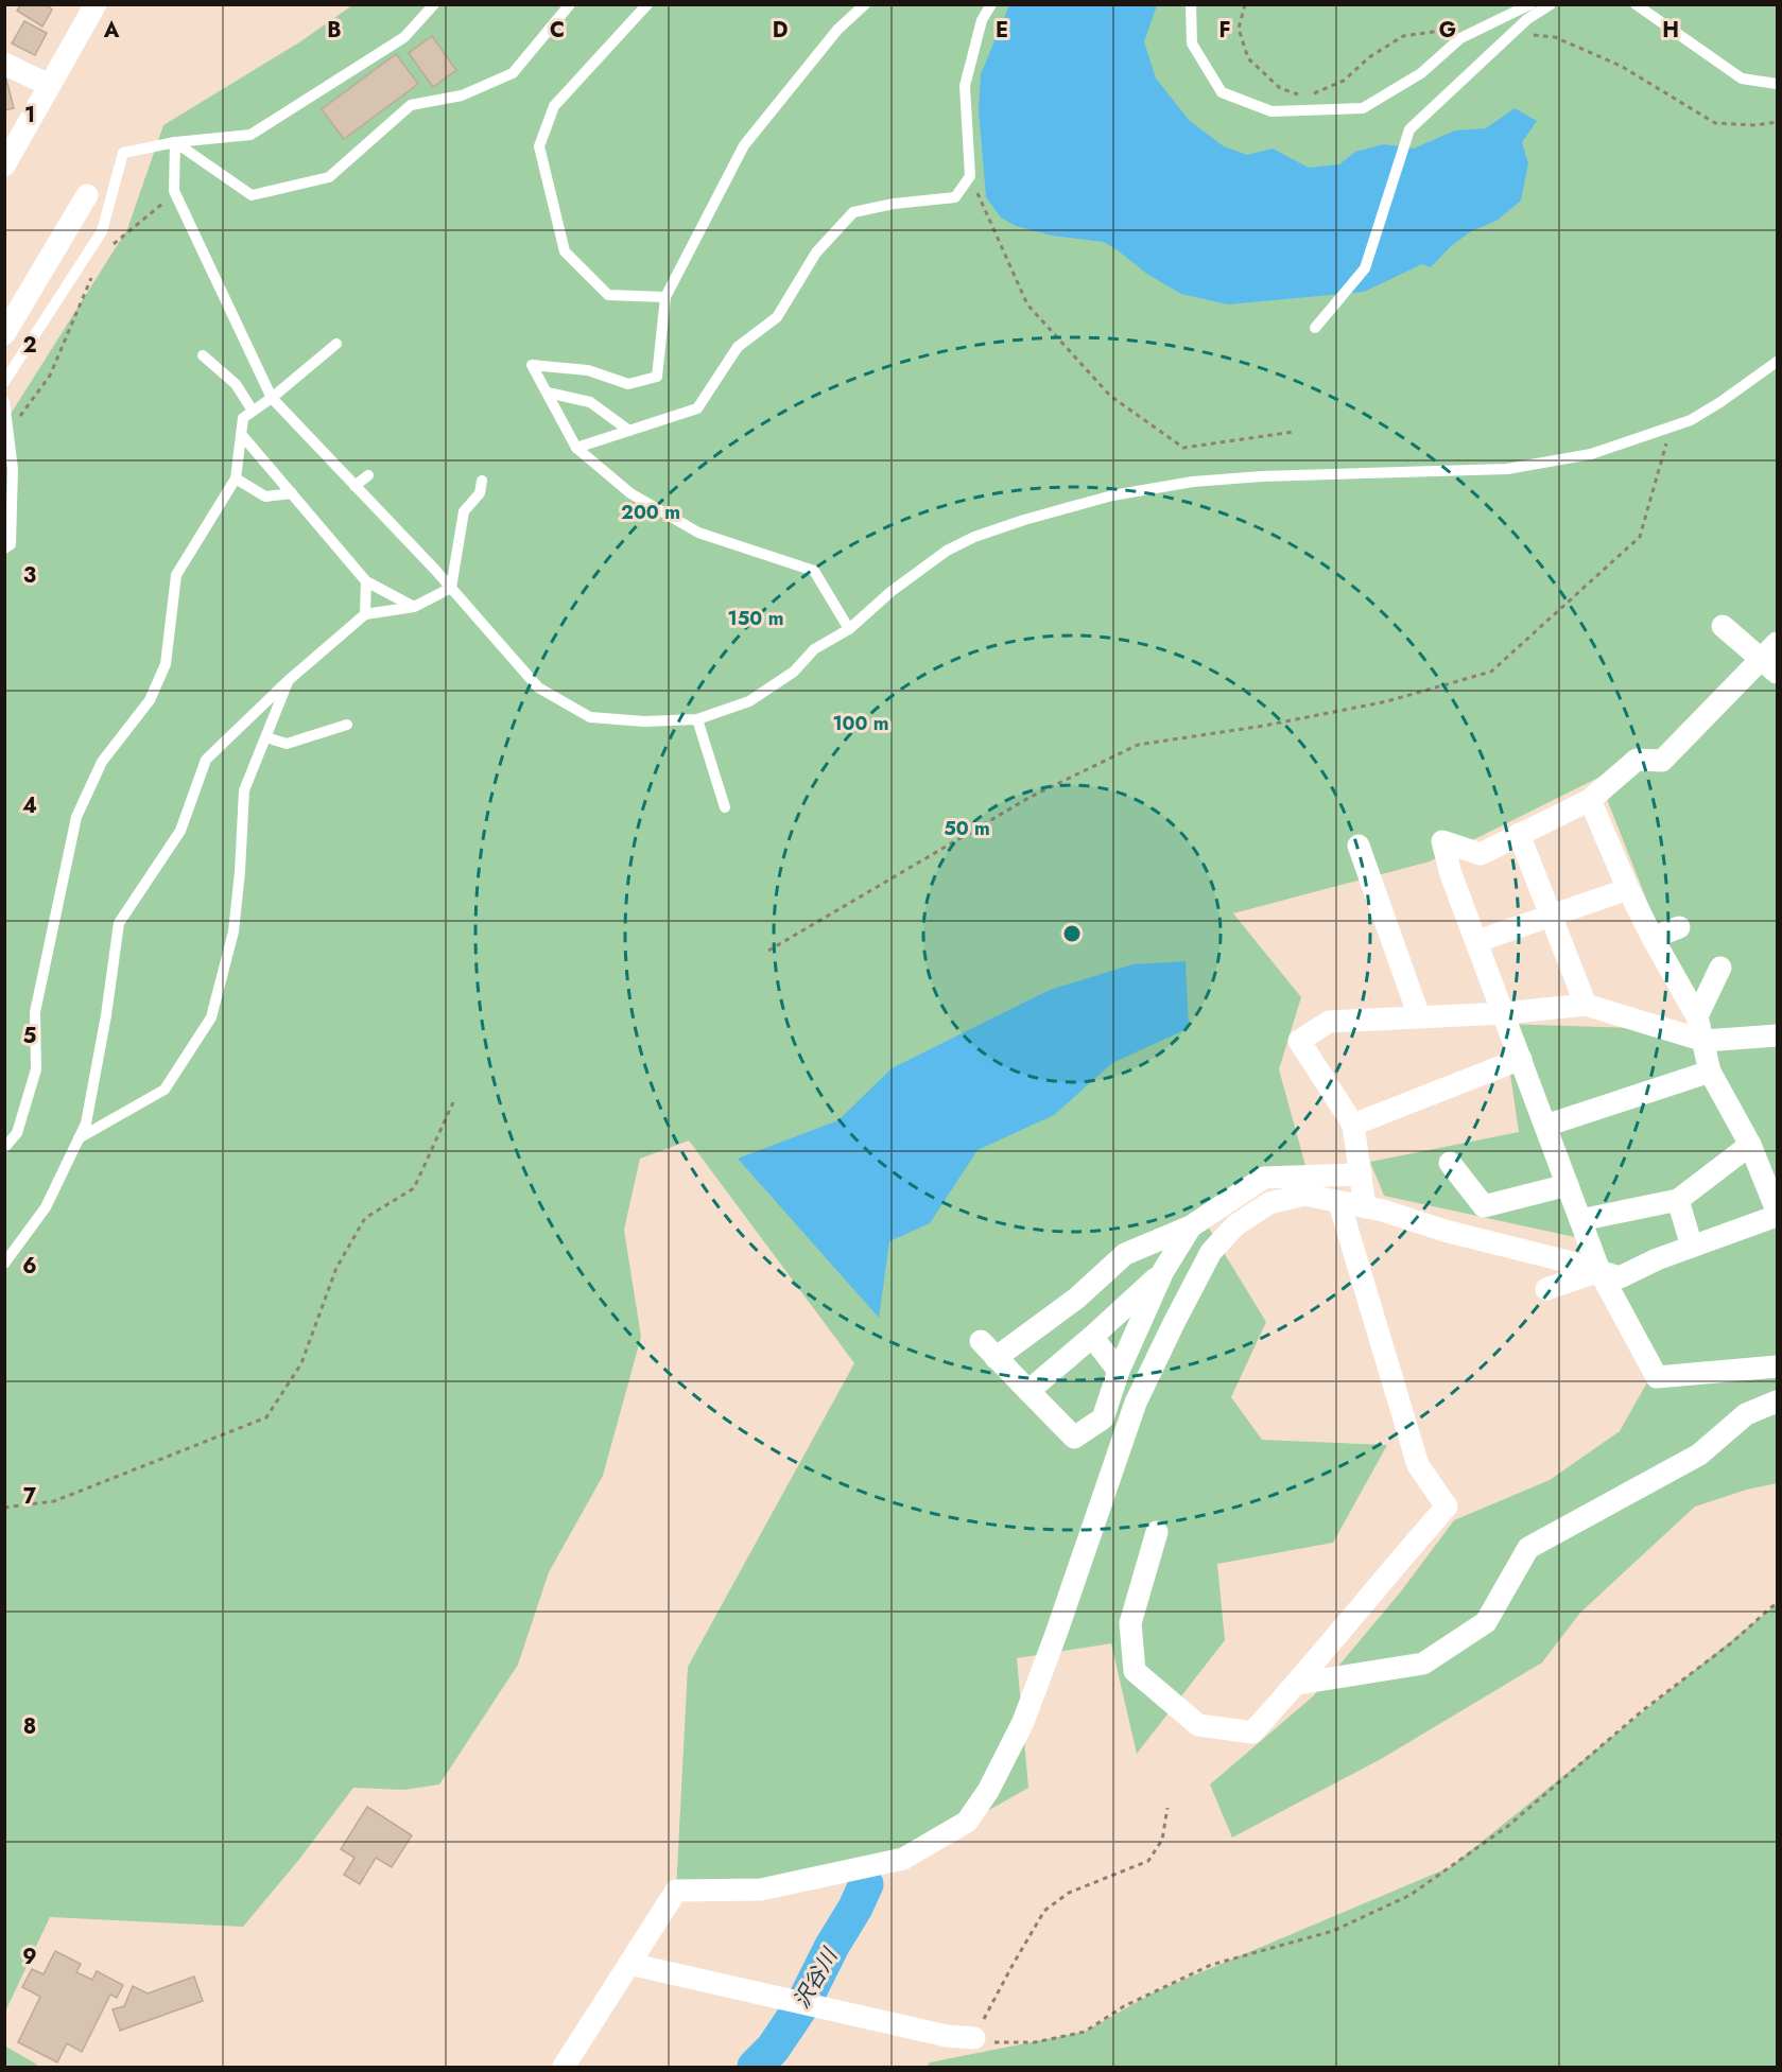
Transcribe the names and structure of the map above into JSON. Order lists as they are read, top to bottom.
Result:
{
  "water": ["沢谷川"],
  "grid": {
    "columns": [
      "A",
      "B",
      "C",
      "D",
      "E",
      "F",
      "G",
      "H"
    ],
    "rows": [
      "1",
      "2",
      "3",
      "4",
      "5",
      "6",
      "7",
      "8",
      "9"
    ]
  },
  "rings": [
    "200 m",
    "150 m",
    "100 m",
    "50 m"
  ]
}
